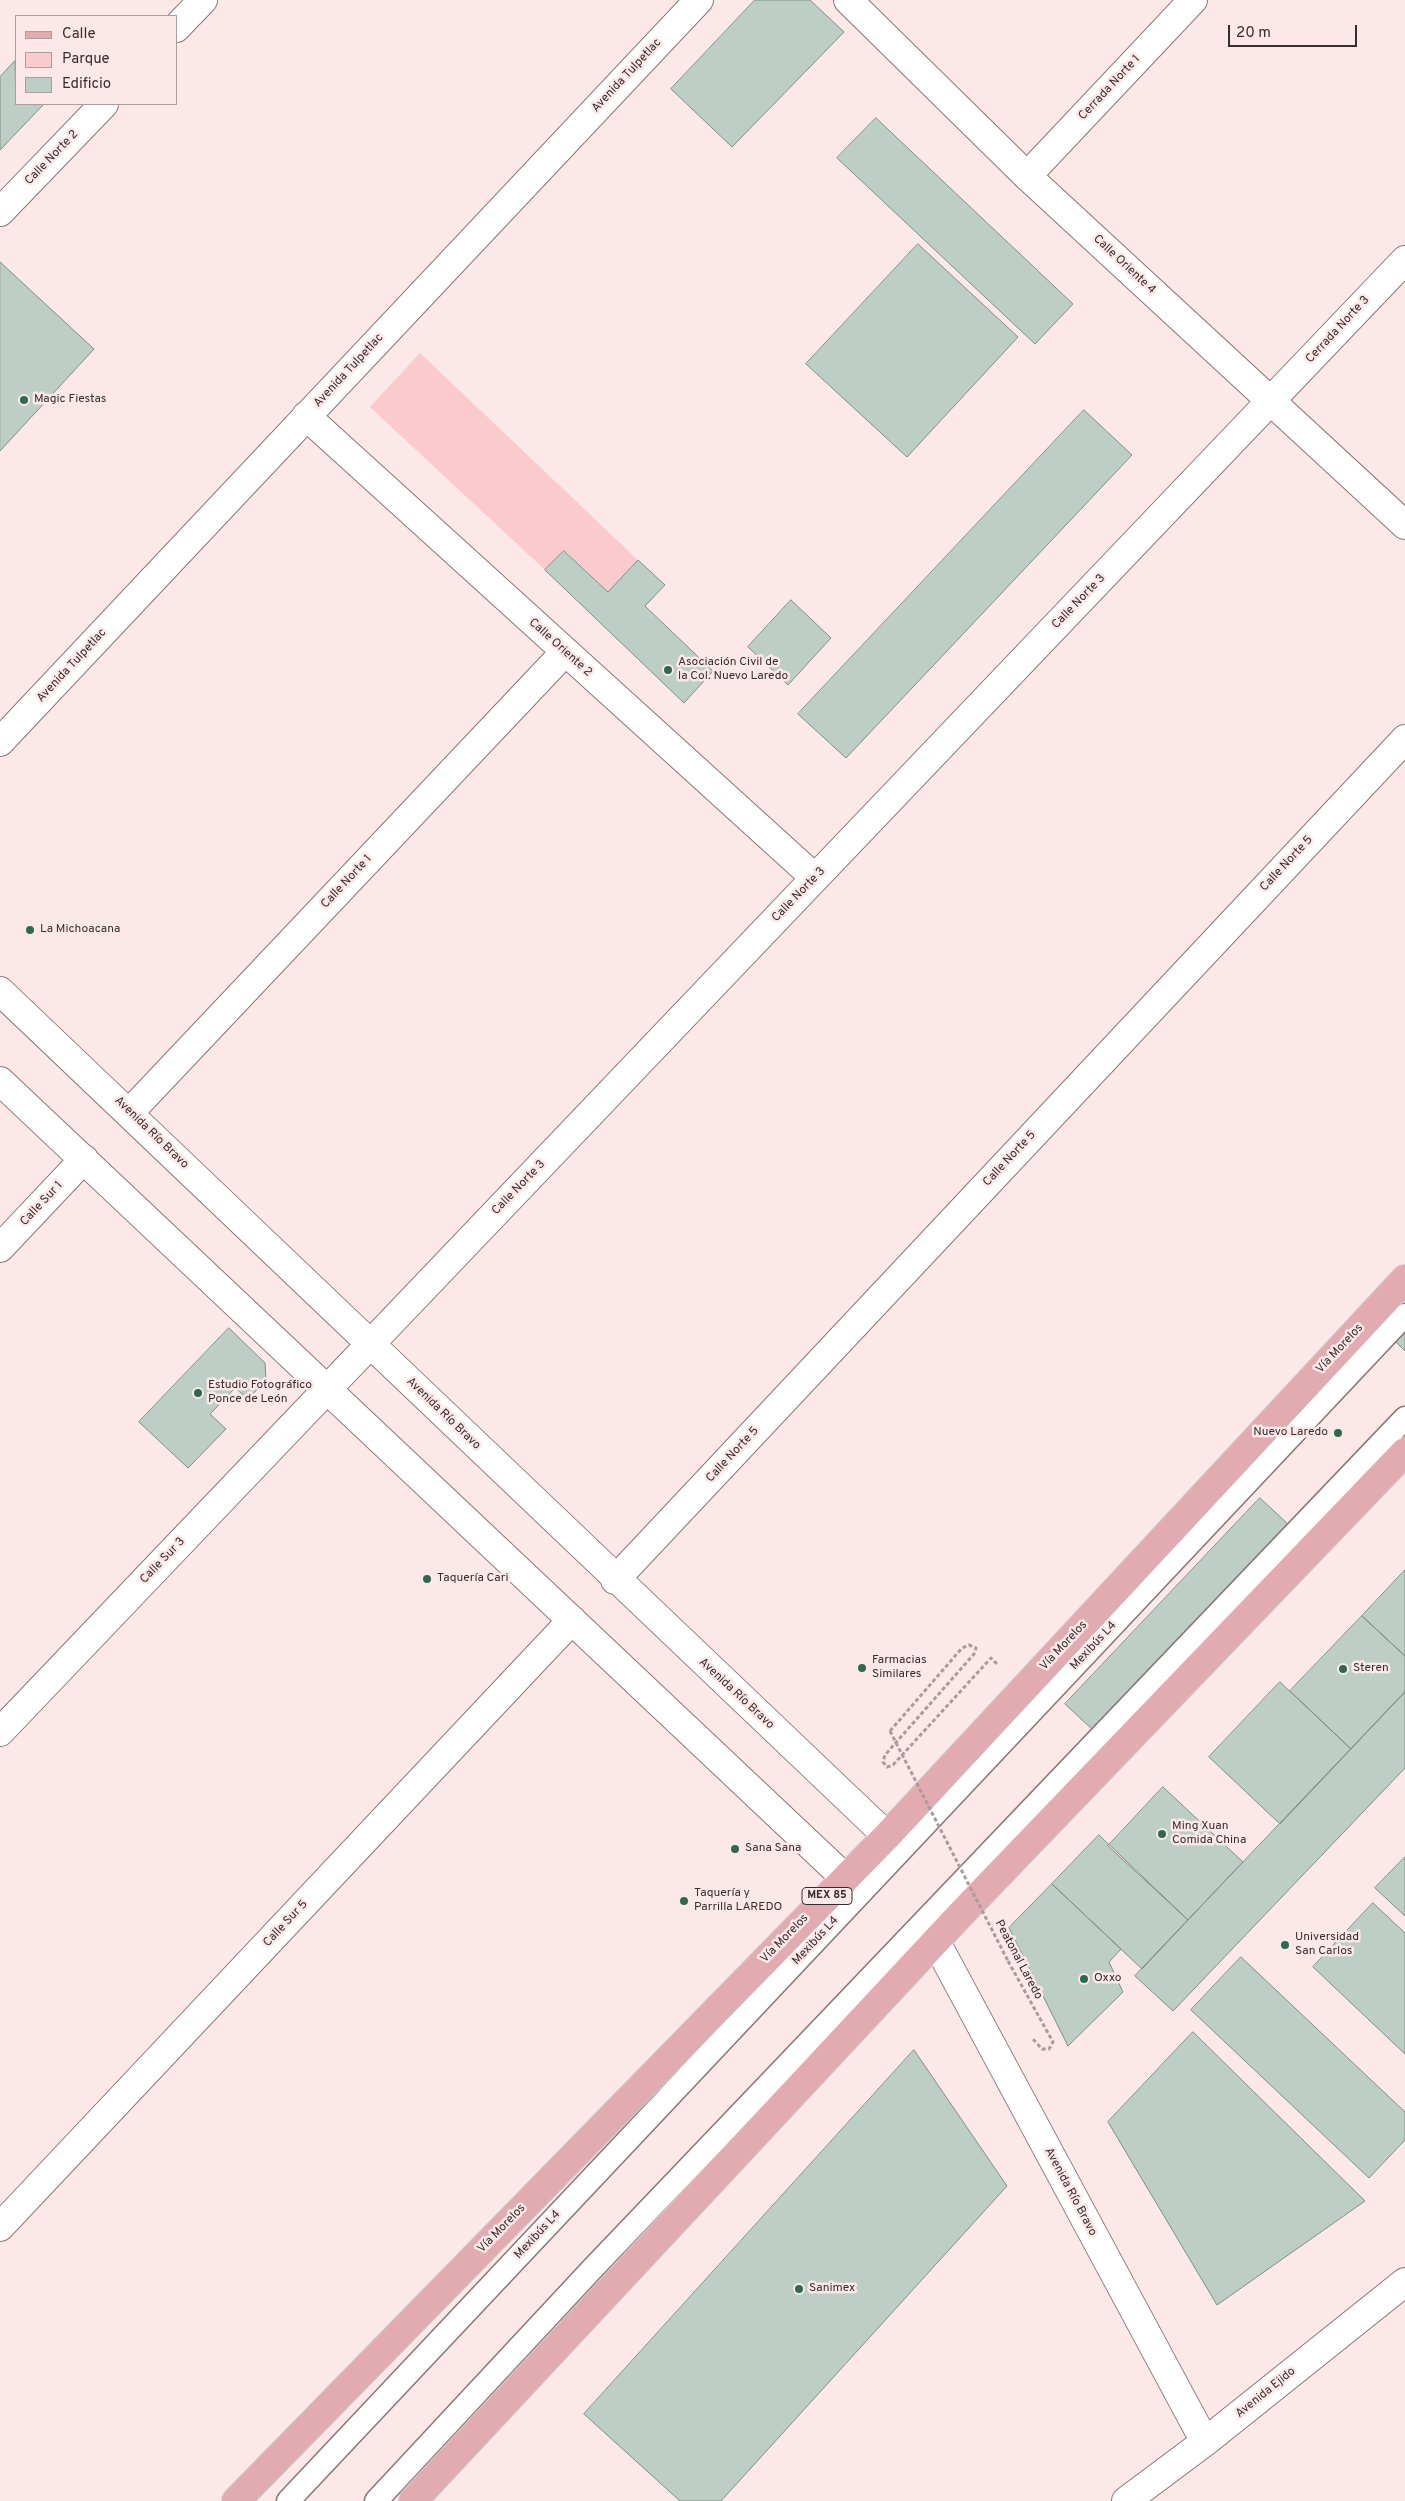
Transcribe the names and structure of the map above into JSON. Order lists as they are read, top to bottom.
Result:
{
  "streets": {
    "main road": ["Vía Morelos", "MEX 85"],
    "street": [
      "Avenida Tulpetlac",
      "Cerrada Norte 1",
      "Calle Norte 2",
      "Calle Oriente 4",
      "Cerrada Norte 3",
      "Calle Norte 3",
      "Calle Oriente 2",
      "Calle Norte 5",
      "Calle Norte 1",
      "Avenida Río Bravo",
      "Calle Sur 1",
      "Calle Sur 3",
      "Calle Sur 5",
      "Avenida Ejido"
    ],
    "lane": ["Mexibús L4"],
    "path": ["Peatonal Laredo"]
  },
  "crossings": [
    ["Avenida Tulpetlac", "Calle Oriente 2"],
    ["Cerrada Norte 1", "Calle Oriente 4"],
    ["Calle Oriente 4", "Cerrada Norte 3"],
    ["Calle Oriente 4", "Calle Norte 3"],
    ["Cerrada Norte 3", "Calle Norte 3"],
    ["Calle Norte 3", "Calle Oriente 2"],
    ["Calle Norte 3", "Avenida Río Bravo"],
    ["Calle Norte 3", "Calle Sur 3"],
    ["Calle Oriente 2", "Calle Norte 1"],
    ["Calle Norte 5", "Avenida Río Bravo"],
    ["Calle Norte 1", "Avenida Río Bravo"],
    ["Avenida Río Bravo", "Vía Morelos"],
    ["Avenida Río Bravo", "Avenida Ejido"],
    ["Vía Morelos", "Peatonal Laredo"]
  ],
  "places": [
    "Magic Fiestas",
    "Asociación Civil de la Col. Nuevo Laredo",
    "La Michoacana",
    "Estudio Fotográfico Ponce de León",
    "Nuevo Laredo",
    "Taquería Cari",
    "Farmacias Similares",
    "Steren",
    "Ming Xuan Comida China",
    "Sana Sana",
    "Taquería y Parrilla LAREDO",
    "Universidad San Carlos",
    "Oxxo",
    "Sanimex"
  ],
  "legend": ["Calle", "Parque", "Edificio"],
  "scale_bar": "20 m"
}
